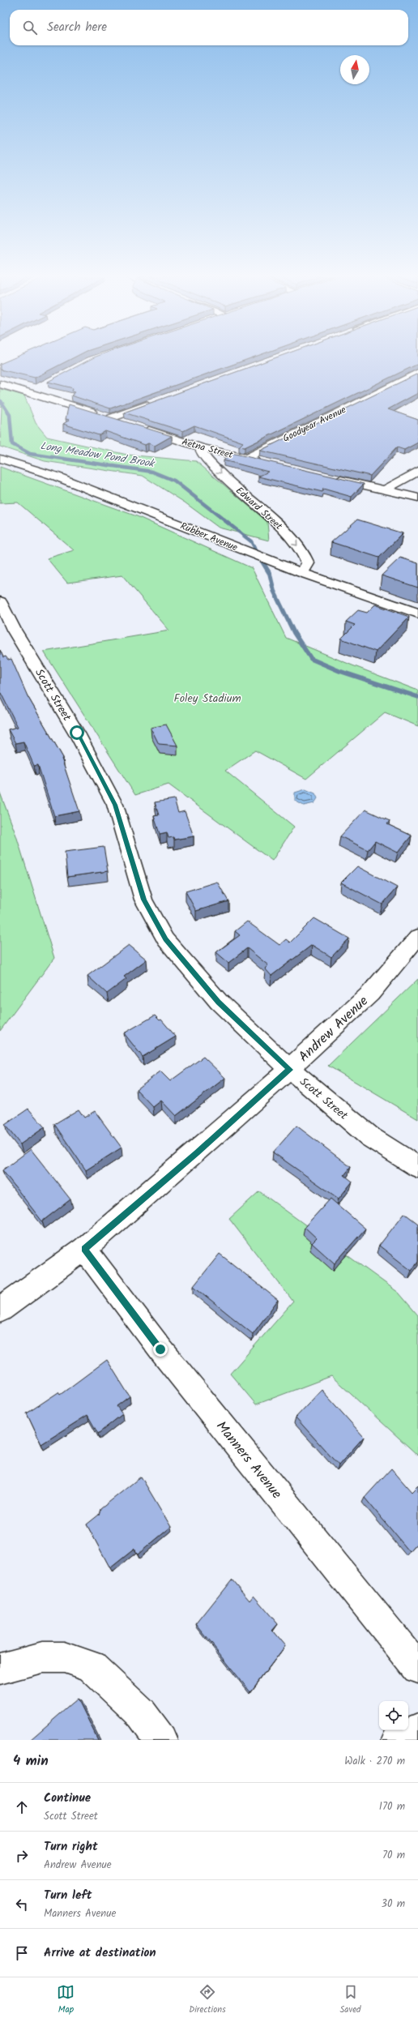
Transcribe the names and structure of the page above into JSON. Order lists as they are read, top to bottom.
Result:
{
  "streets": {
    "street": [
      "Goodyear Avenue",
      "Aetna Street",
      "Edward Street",
      "Rubber Avenue",
      "Scott Street",
      "Andrew Avenue",
      "Manners Avenue"
    ]
  },
  "crossings": [
    ["Goodyear Avenue", "Aetna Street"],
    ["Aetna Street", "Edward Street"],
    ["Edward Street", "Rubber Avenue"],
    ["Scott Street", "Andrew Avenue"],
    ["Andrew Avenue", "Manners Avenue"]
  ],
  "one_way": ["Edward Street"],
  "water": ["Long Meadow Pond Brook"],
  "parks": ["Foley Stadium"],
  "north": "top",
  "page": {
    "search": "Search here",
    "heading": ["4 min", "Walk · 270 m"],
    "list": [
      ["Continue", "Scott Street", "170 m"],
      ["Turn right", "Andrew Avenue", "70 m"],
      ["Turn left", "Manners Avenue", "30 m"],
      "Arrive at destination"
    ],
    "nav": ["Map", "Directions", "Saved"]
  }
}
